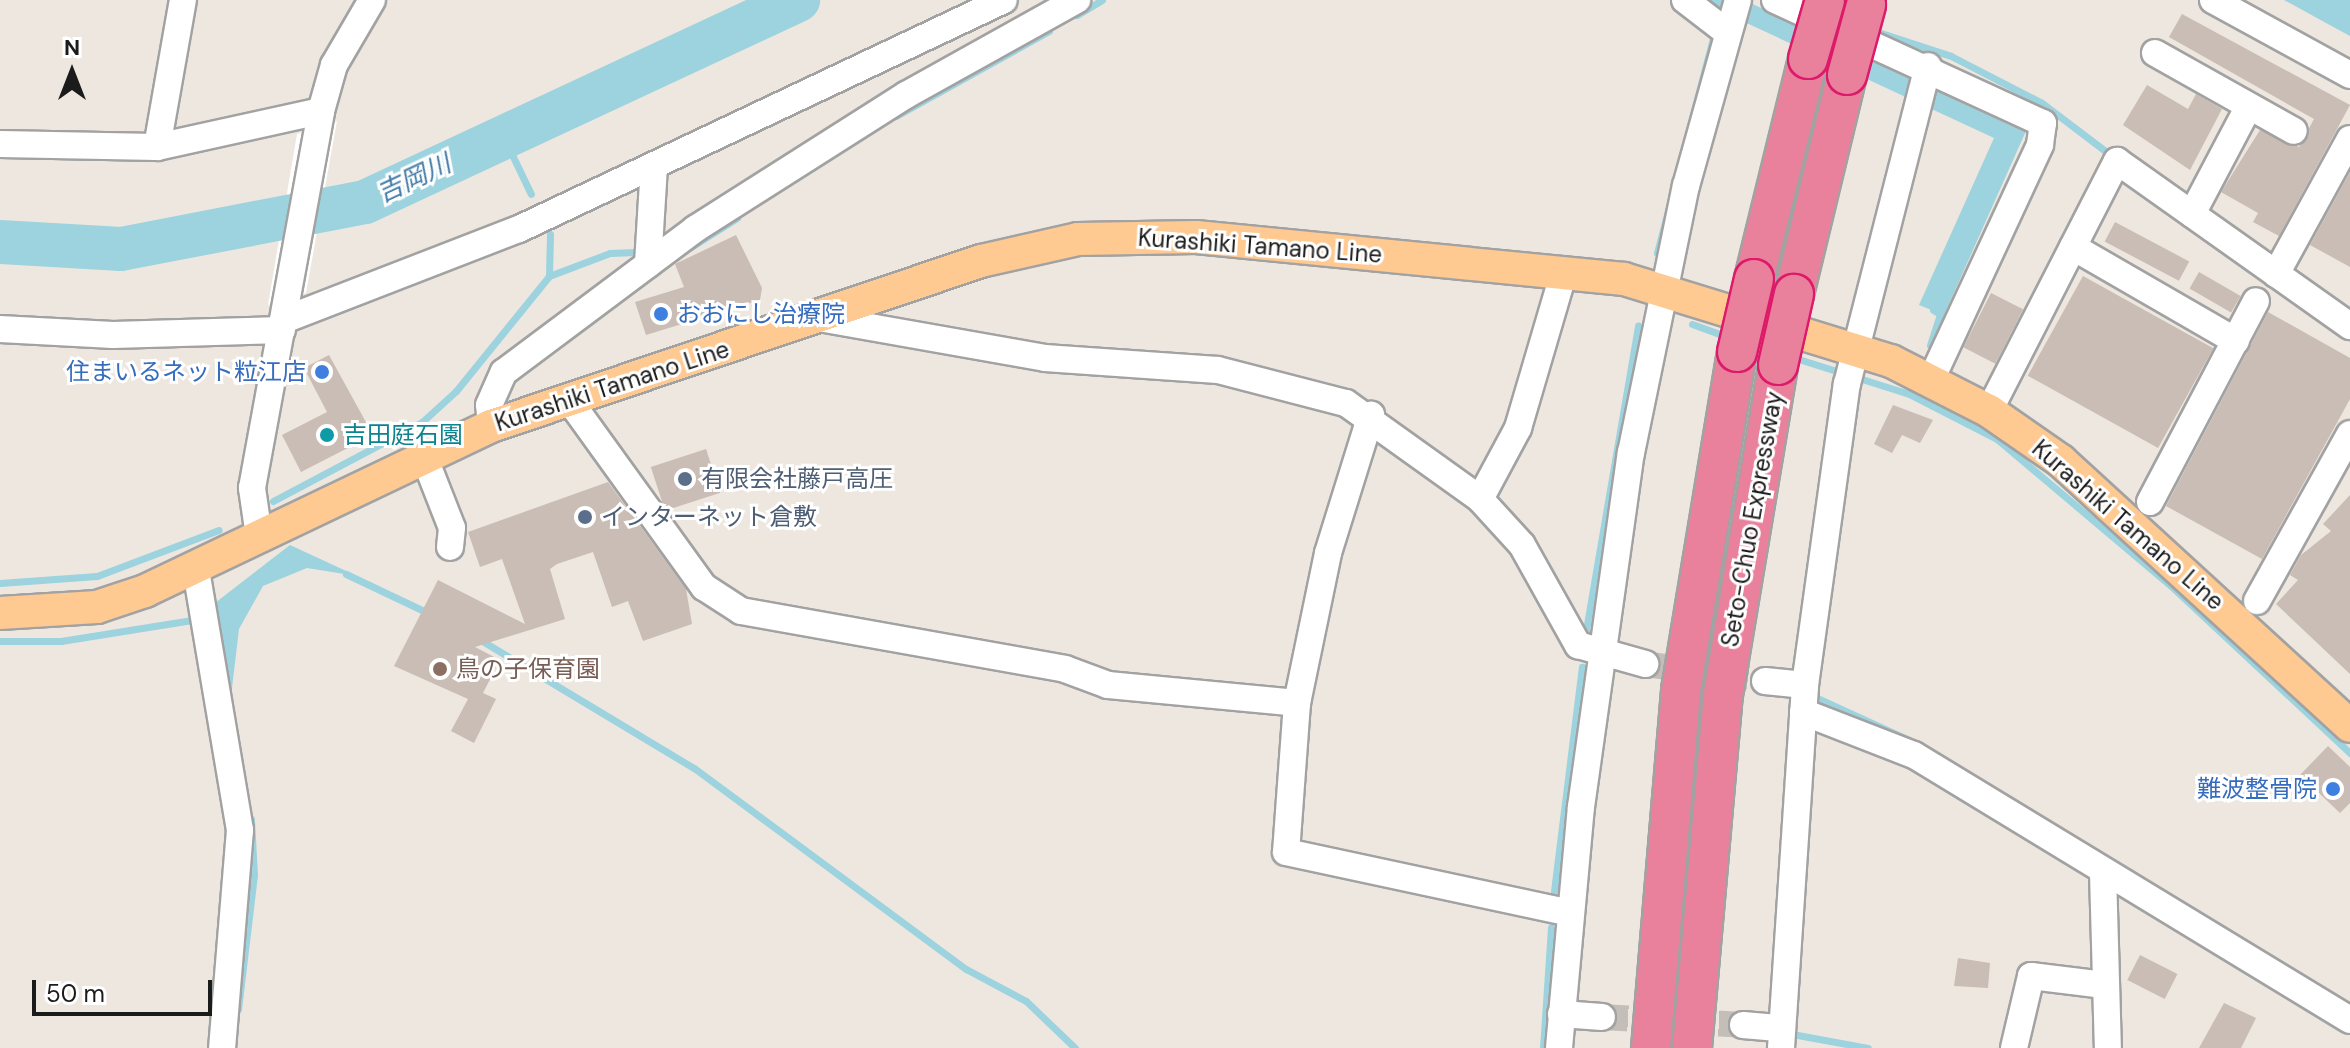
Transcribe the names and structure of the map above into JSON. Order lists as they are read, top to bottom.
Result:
{
  "streets": {
    "highway": ["Seto-Chuo Expressway"],
    "main road": ["Kurashiki Tamano Line"]
  },
  "water": ["吉岡川"],
  "places": [
    "おおにし治療院",
    "住まいるネット粒江店",
    "吉田庭石園",
    "有限会社藤戸高圧",
    "インターネット倉敷",
    "鳥の子保育園",
    "難波整骨院"
  ],
  "scale_bar": "50 m",
  "north": "top"
}
